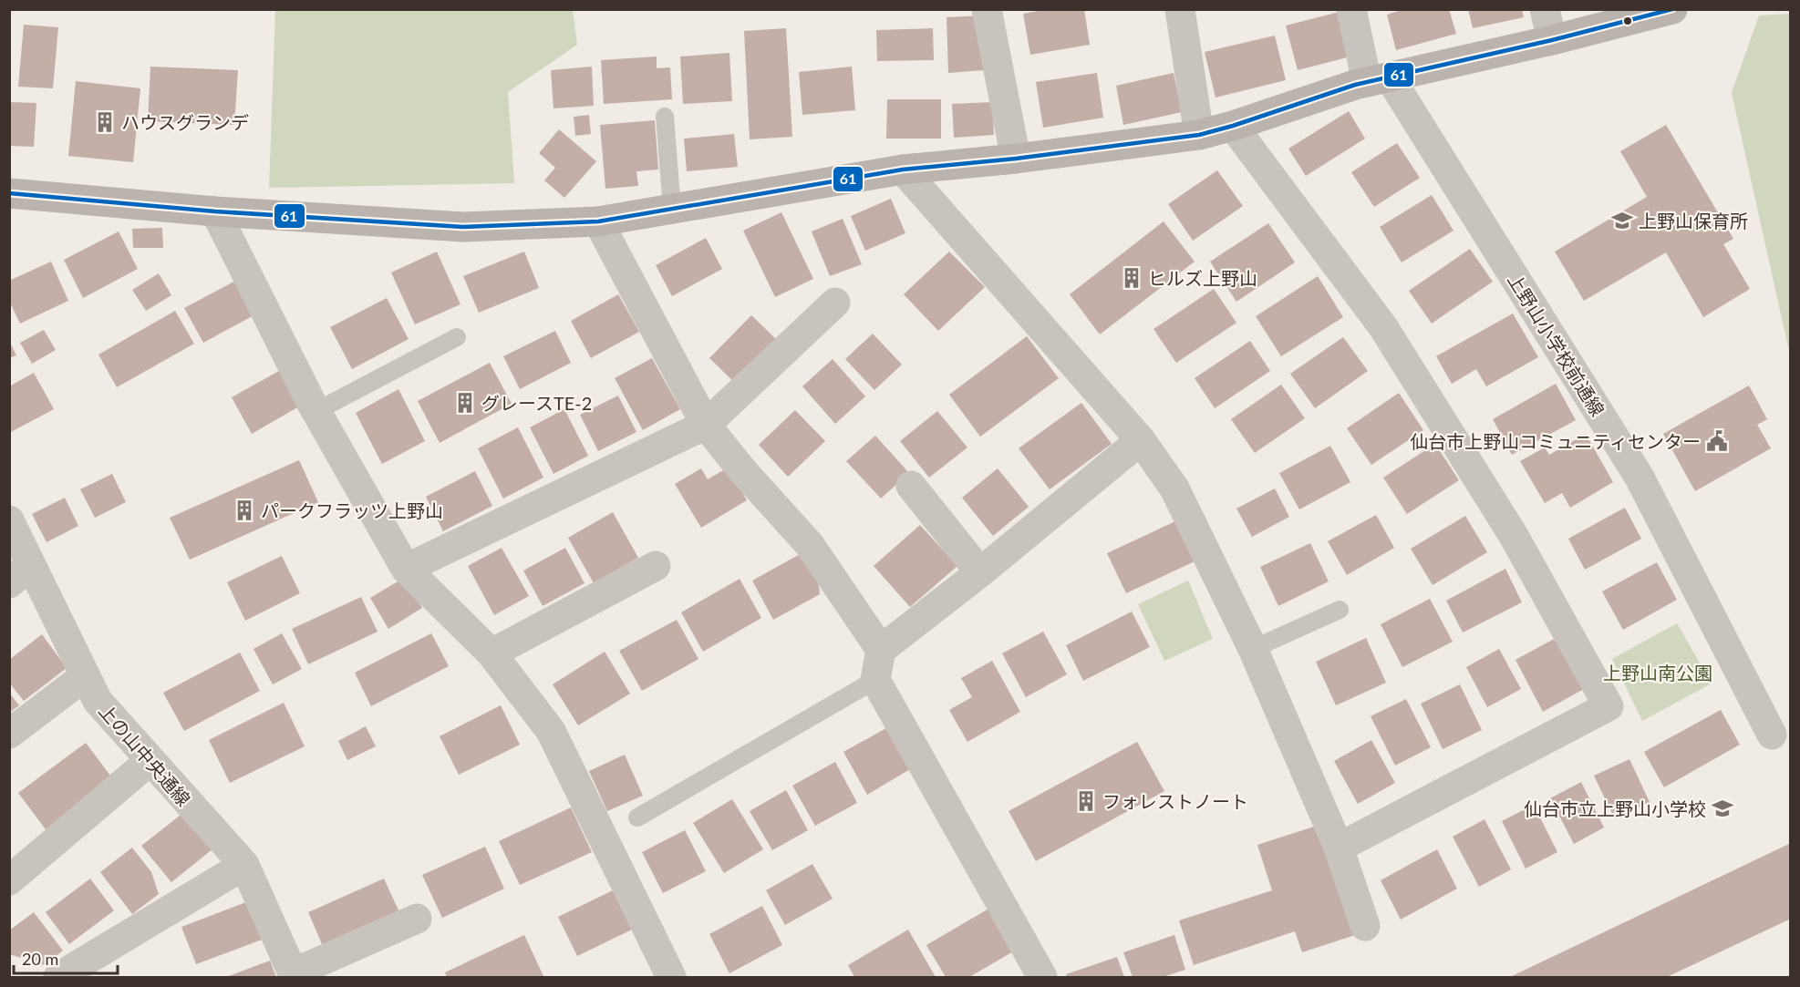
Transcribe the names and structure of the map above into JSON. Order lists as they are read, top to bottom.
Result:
{
  "streets": {
    "street": ["上野山小学校前通線", "上の山中央通線"]
  },
  "parks": ["上野山南公園"],
  "places": {
    "building": [
      "ハウスグランデ",
      "ヒルズ上野山",
      "グレースTE-2",
      "パークフラッツ上野山",
      "フォレストノート"
    ],
    "school or university": ["上野山保育所", "仙台市立上野山小学校"],
    "public building": ["仙台市上野山コミュニティセンター"]
  },
  "lines": ["transit line 61"],
  "scale_bar": "20 m"
}
